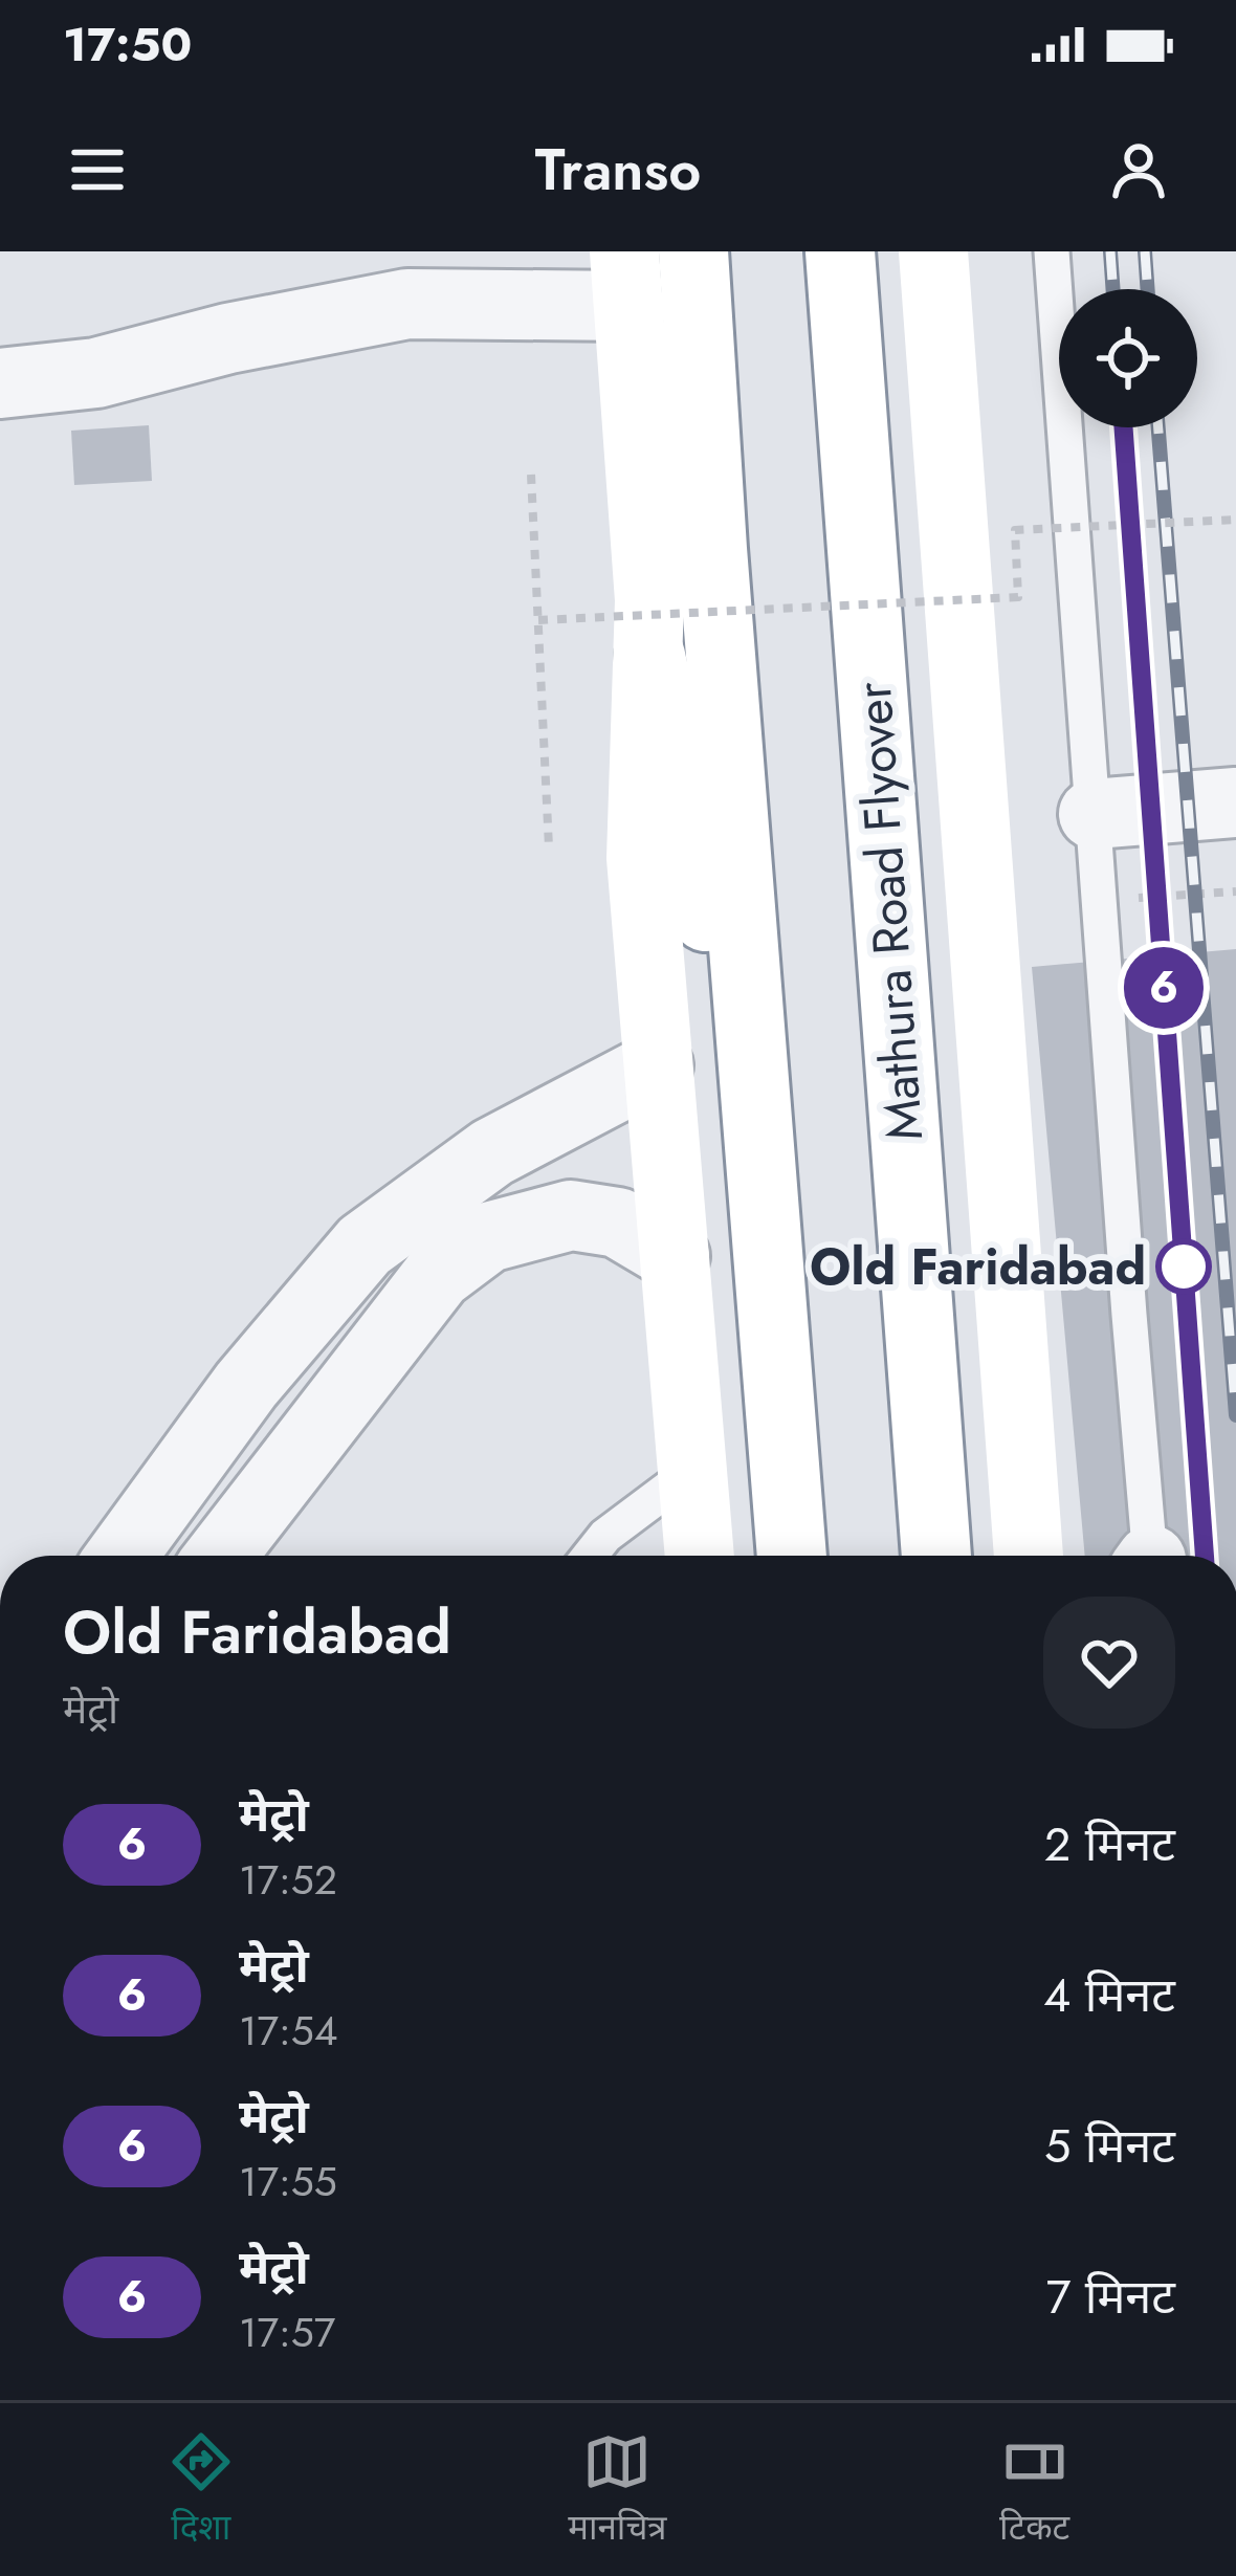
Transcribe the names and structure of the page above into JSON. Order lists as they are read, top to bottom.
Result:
{
  "streets": {
    "main road": ["Mathura Road Flyover"]
  },
  "places": ["Old Faridabad"],
  "lines": ["metro line 6"],
  "page": {
    "status": "17:50",
    "header": "Transo",
    "on_map": "6",
    "heading": ["Old Faridabad", "मेट्रो"],
    "list": [
      {
        "mark": "6",
        "name": "मेट्रो",
        "note": "17:52",
        "value": "2 मिनट"
      },
      {
        "mark": "6",
        "name": "मेट्रो",
        "note": "17:54",
        "value": "4 मिनट"
      },
      {
        "mark": "6",
        "name": "मेट्रो",
        "note": "17:55",
        "value": "5 मिनट"
      },
      {
        "mark": "6",
        "name": "मेट्रो",
        "note": "17:57",
        "value": "7 मिनट"
      }
    ],
    "tabs": ["दिशा", "मानचित्र", "टिकट"]
  }
}
